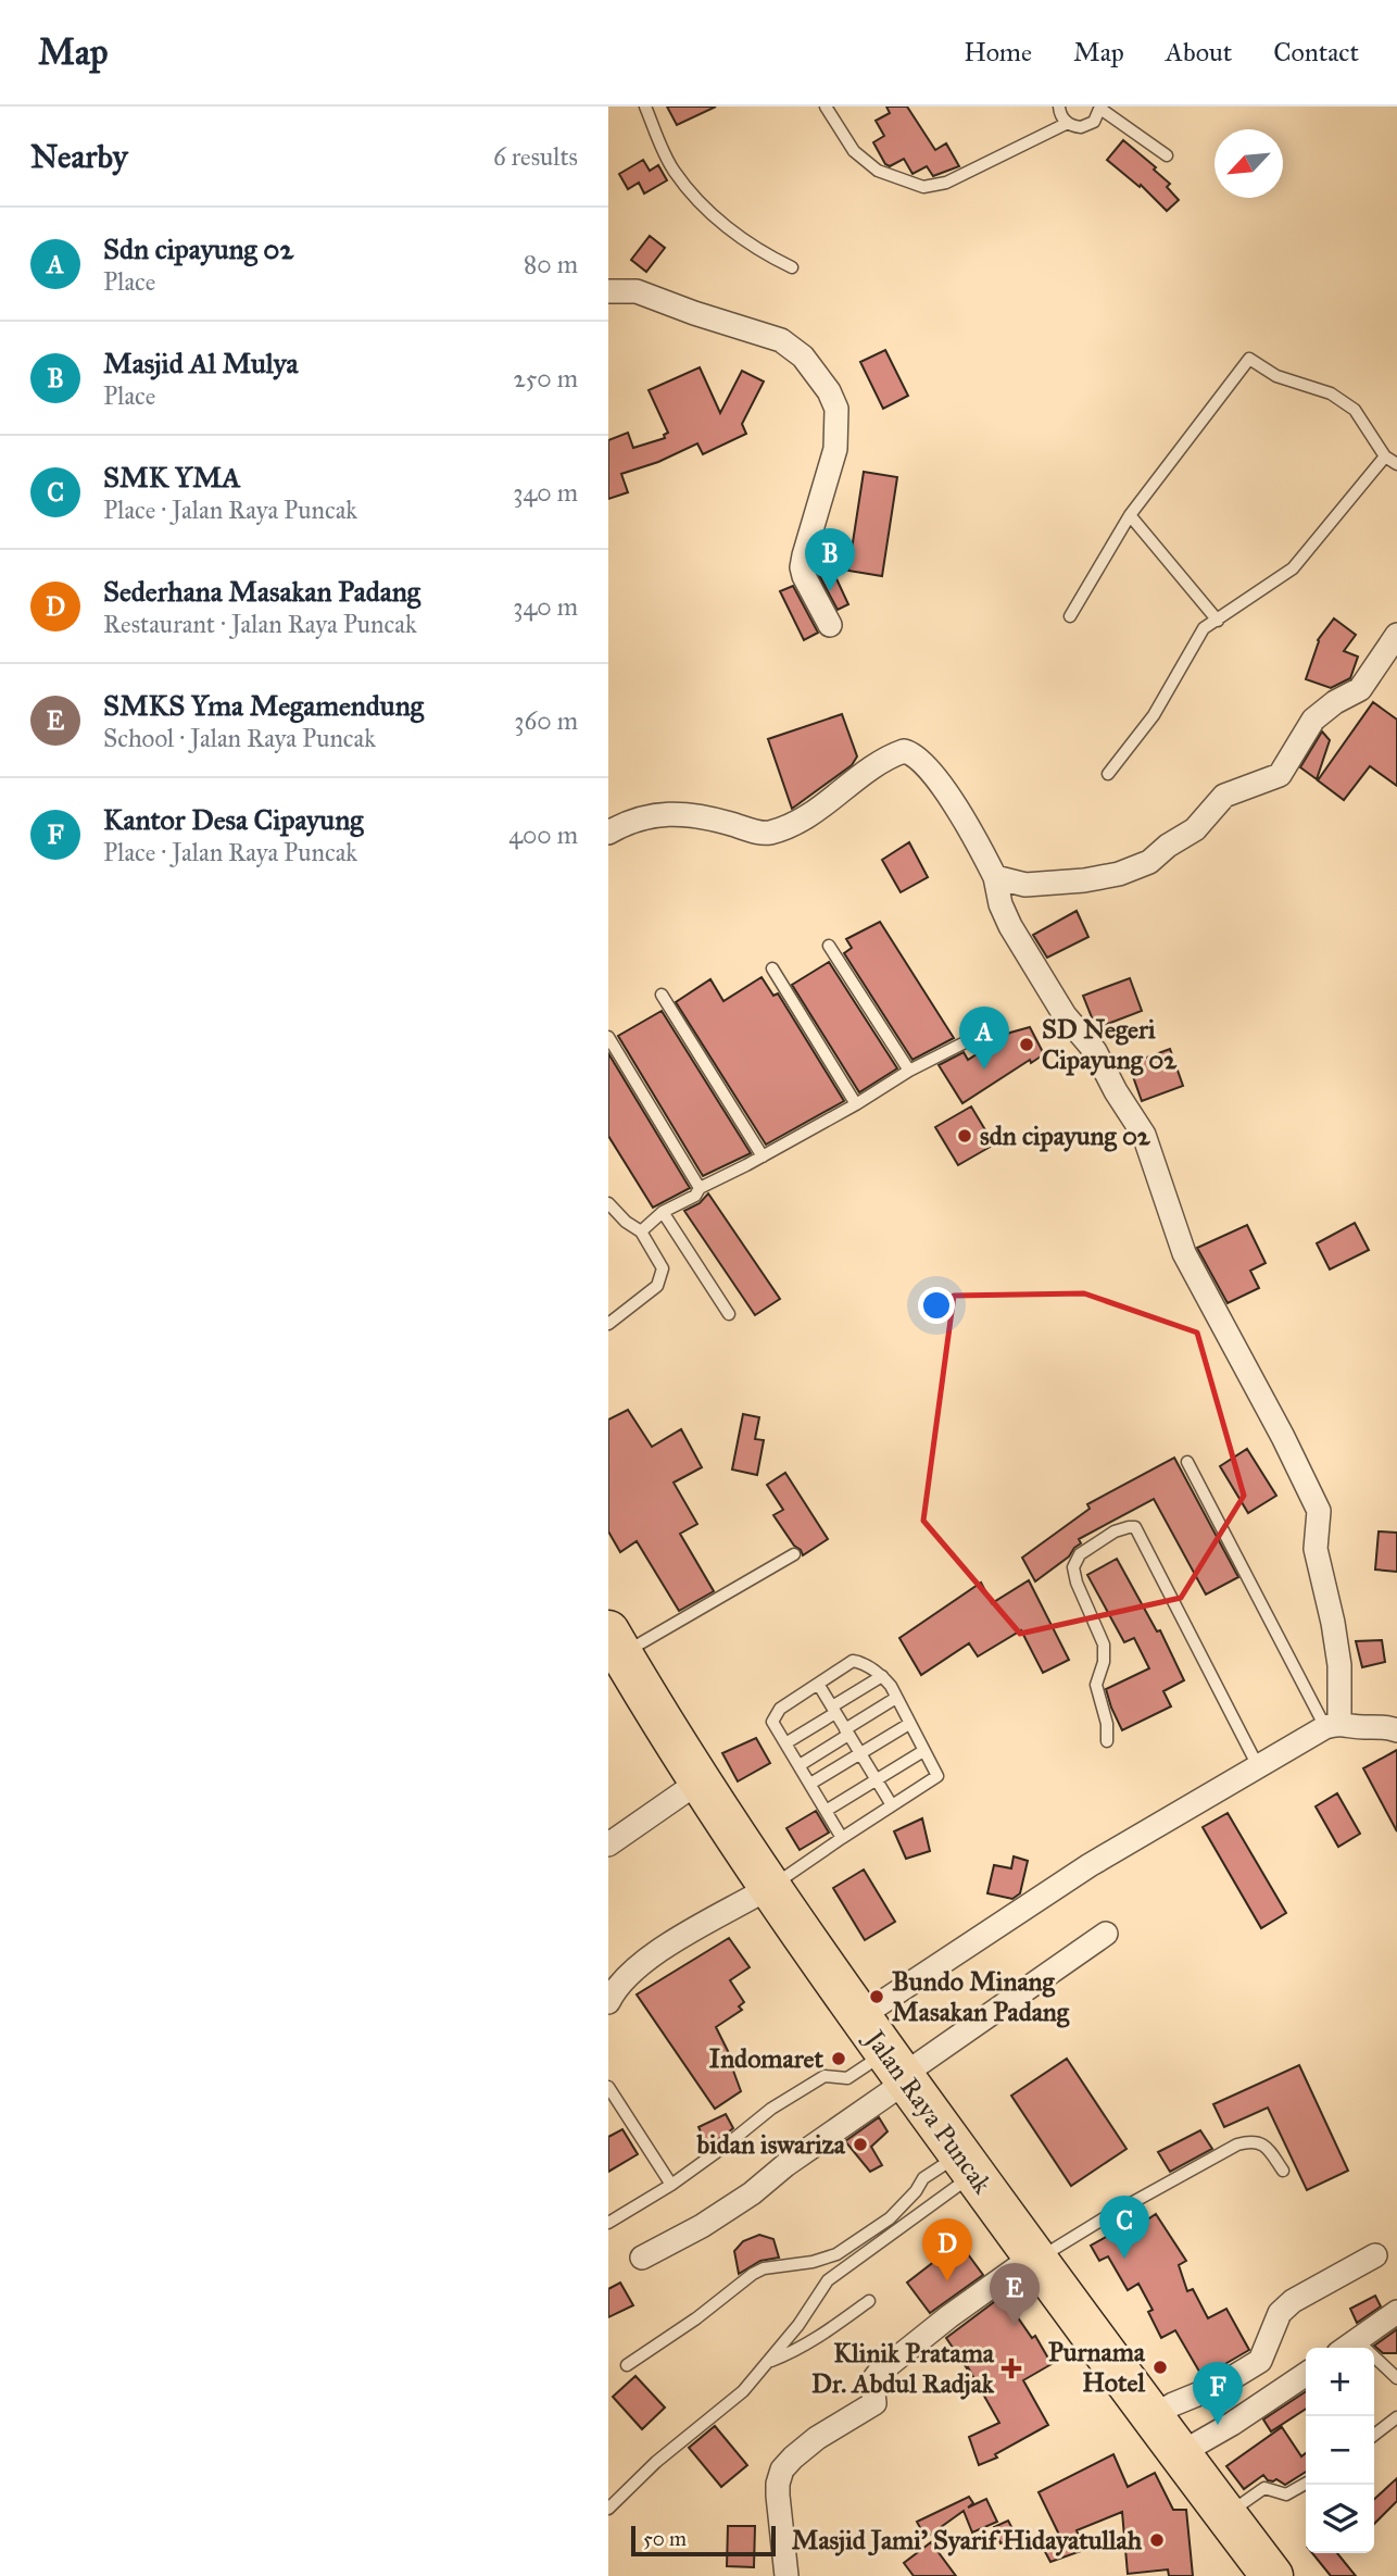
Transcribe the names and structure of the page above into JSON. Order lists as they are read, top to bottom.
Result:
{
  "streets": {
    "highway": ["Jalan Raya Puncak"]
  },
  "places": {
    "other": [
      "SD Negeri Cipayung 02",
      "sdn cipayung 02",
      "Bundo Minang Masakan Padang",
      "Indomaret",
      "bidan iswariza",
      "Purnama Hotel",
      "Masjid Jami' Syarif Hidayatullah"
    ],
    "health": ["Klinik Pratama Dr. Abdul Radjak"]
  },
  "scale_bar": "50 m",
  "north": "bottom left",
  "page": {
    "header": "Map",
    "nav": [
      "Home",
      "Map",
      "About",
      "Contact"
    ],
    "heading": ["Nearby", "6 results"],
    "list": [
      {
        "mark": "A",
        "name": "Sdn cipayung 02",
        "note": "Place",
        "value": "80 m"
      },
      {
        "mark": "B",
        "name": "Masjid Al Mulya",
        "note": "Place",
        "value": "250 m"
      },
      {
        "mark": "C",
        "name": "SMK YMA",
        "note": "Place · Jalan Raya Puncak",
        "value": "340 m"
      },
      {
        "mark": "D",
        "name": "Sederhana Masakan Padang",
        "note": "Restaurant · Jalan Raya Puncak",
        "value": "340 m"
      },
      {
        "mark": "E",
        "name": "SMKS Yma Megamendung",
        "note": "School · Jalan Raya Puncak",
        "value": "360 m"
      },
      {
        "mark": "F",
        "name": "Kantor Desa Cipayung",
        "note": "Place · Jalan Raya Puncak",
        "value": "400 m"
      }
    ],
    "pins": [
      "B",
      "A",
      "C",
      "D",
      "E",
      "F"
    ],
    "map_buttons": ["+", "−"],
    "scale": "50 m"
  }
}
